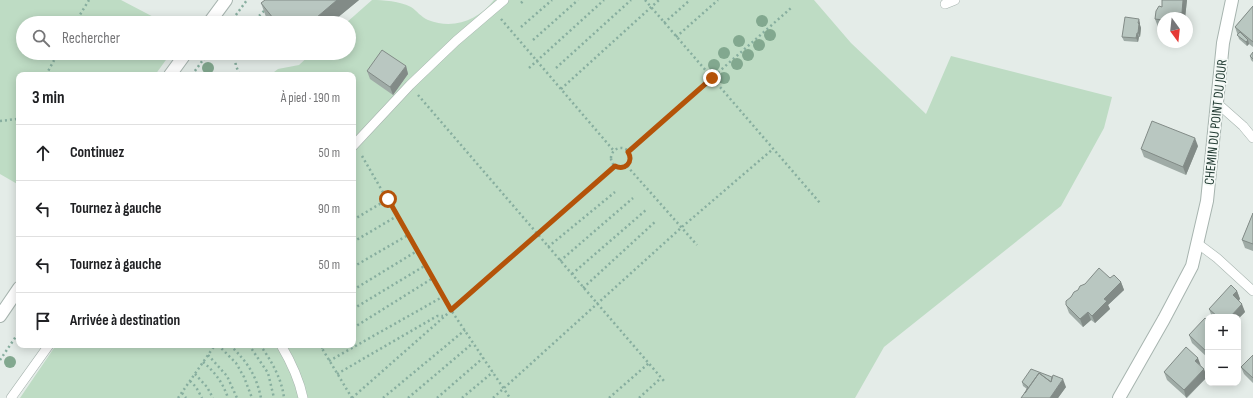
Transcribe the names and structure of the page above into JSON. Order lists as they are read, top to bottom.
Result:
{
  "streets": {
    "street": ["CHEMIN DU POINT DU JOUR"]
  },
  "north": "bottom",
  "page": {
    "search": "Rechercher",
    "heading": ["3 min", "À pied · 190 m"],
    "list": [
      ["Continuez", "50 m"],
      ["Tournez à gauche", "90 m"],
      ["Tournez à gauche", "50 m"],
      "Arrivée à destination"
    ],
    "map_buttons": ["+", "−"]
  }
}
